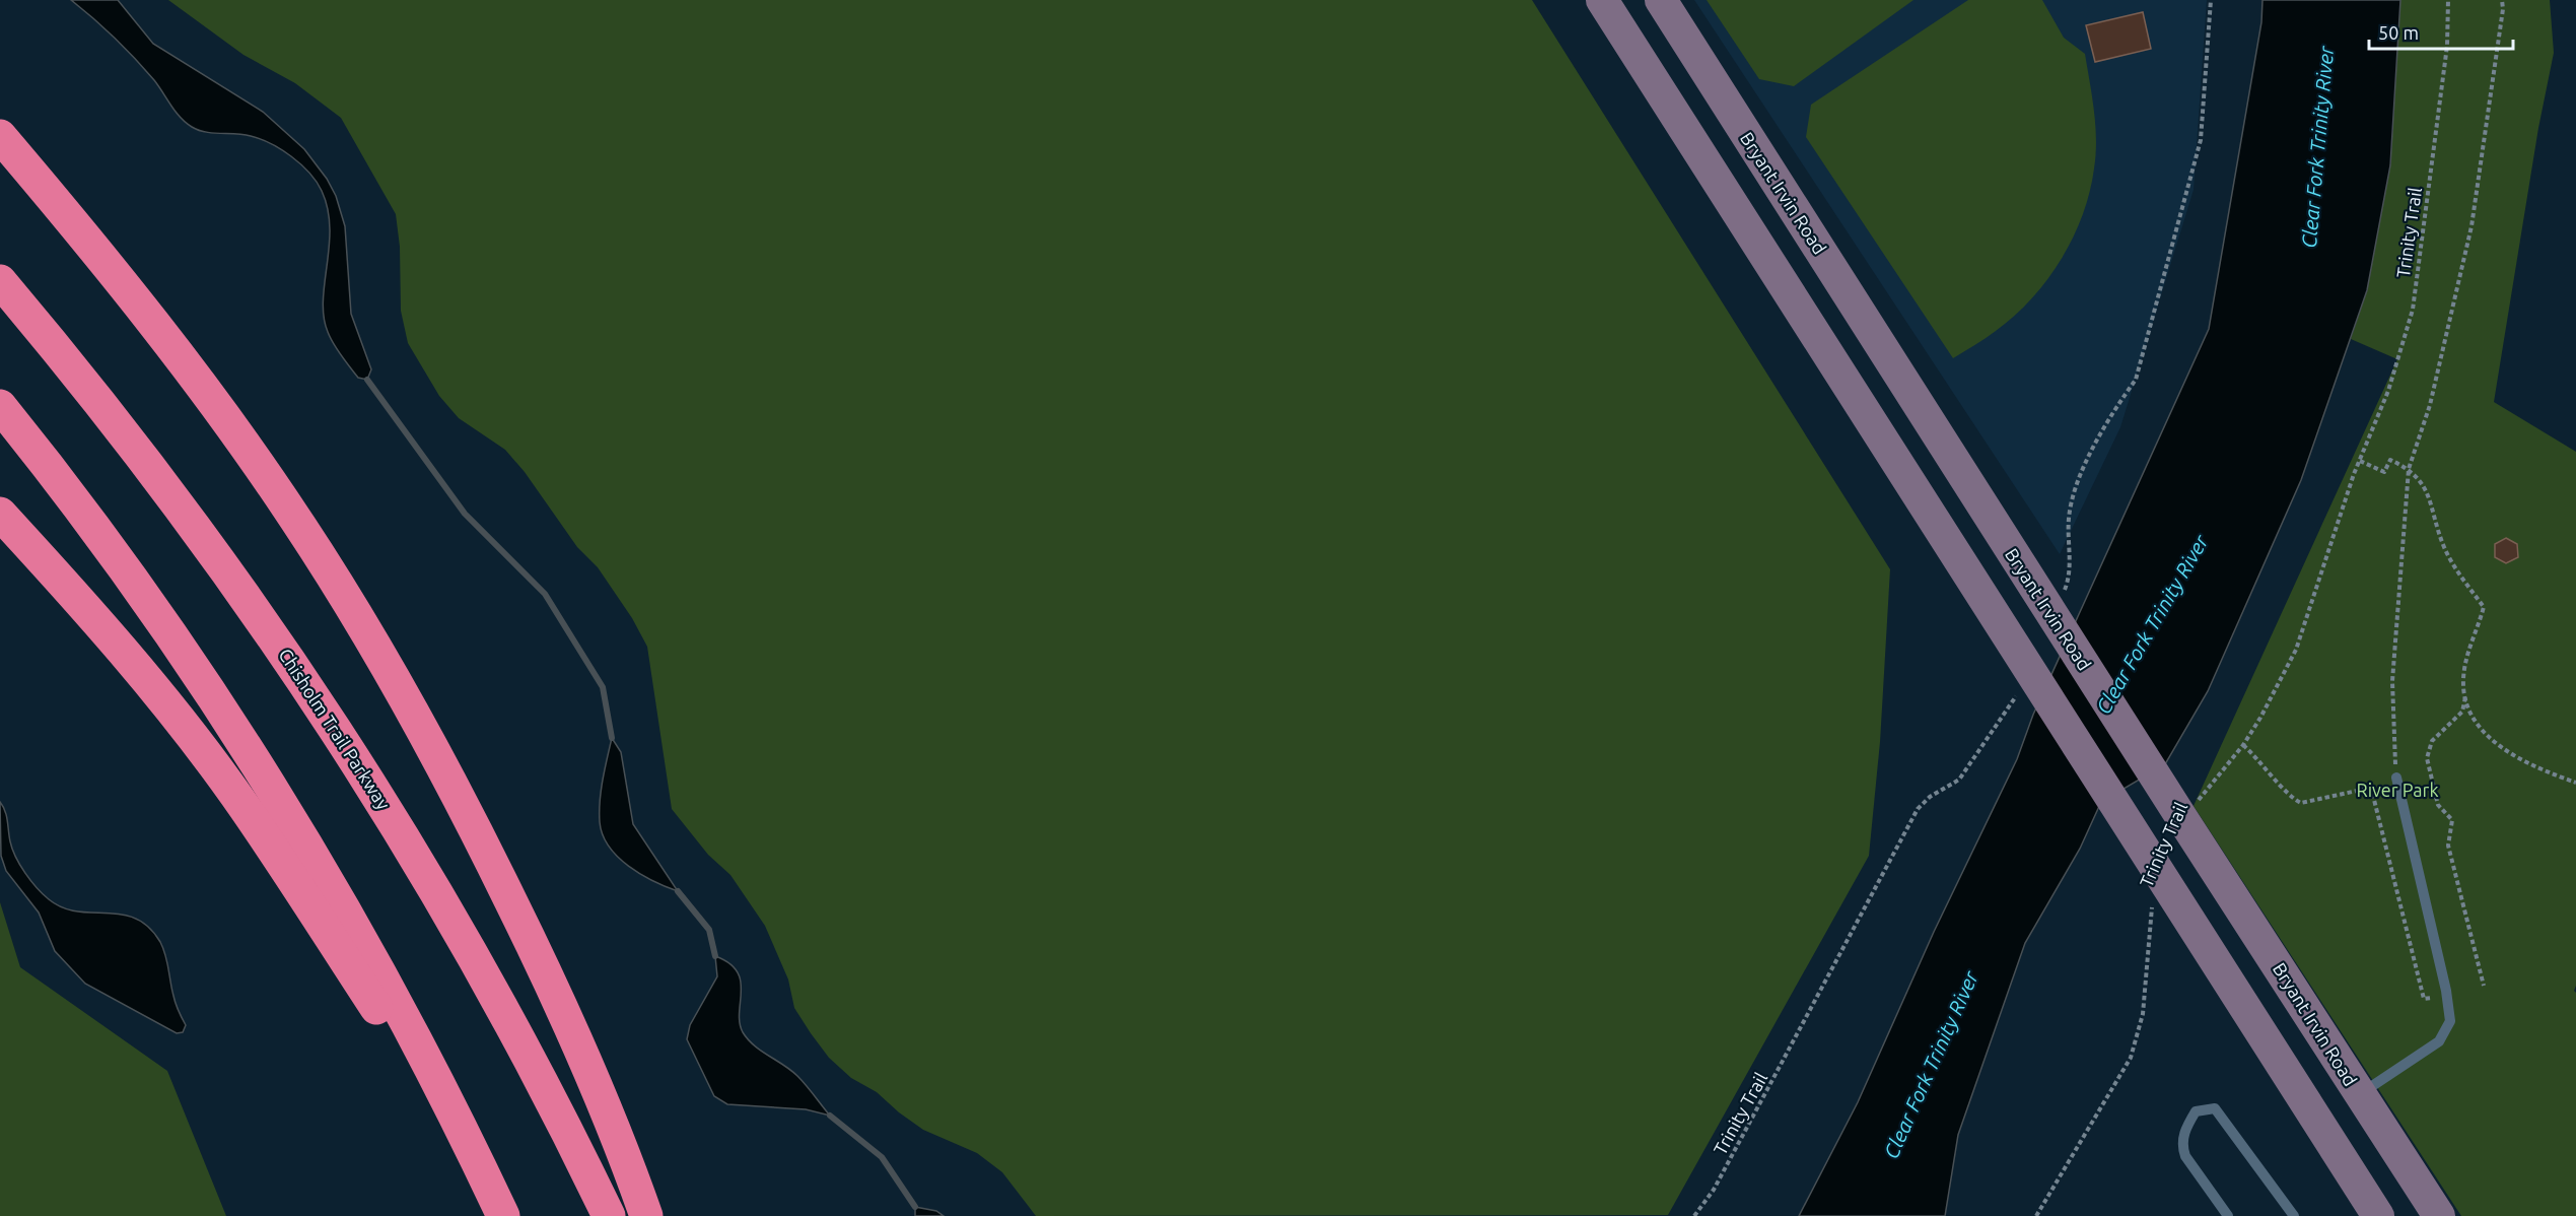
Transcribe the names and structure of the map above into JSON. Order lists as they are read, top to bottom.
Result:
{
  "streets": {
    "highway": ["Chisholm Trail Parkway"],
    "main road": ["Bryant Irvin Road"],
    "path": ["Trinity Trail"]
  },
  "water": ["Clear Fork Trinity River"],
  "parks": ["River Park"],
  "scale_bar": "50 m"
}
